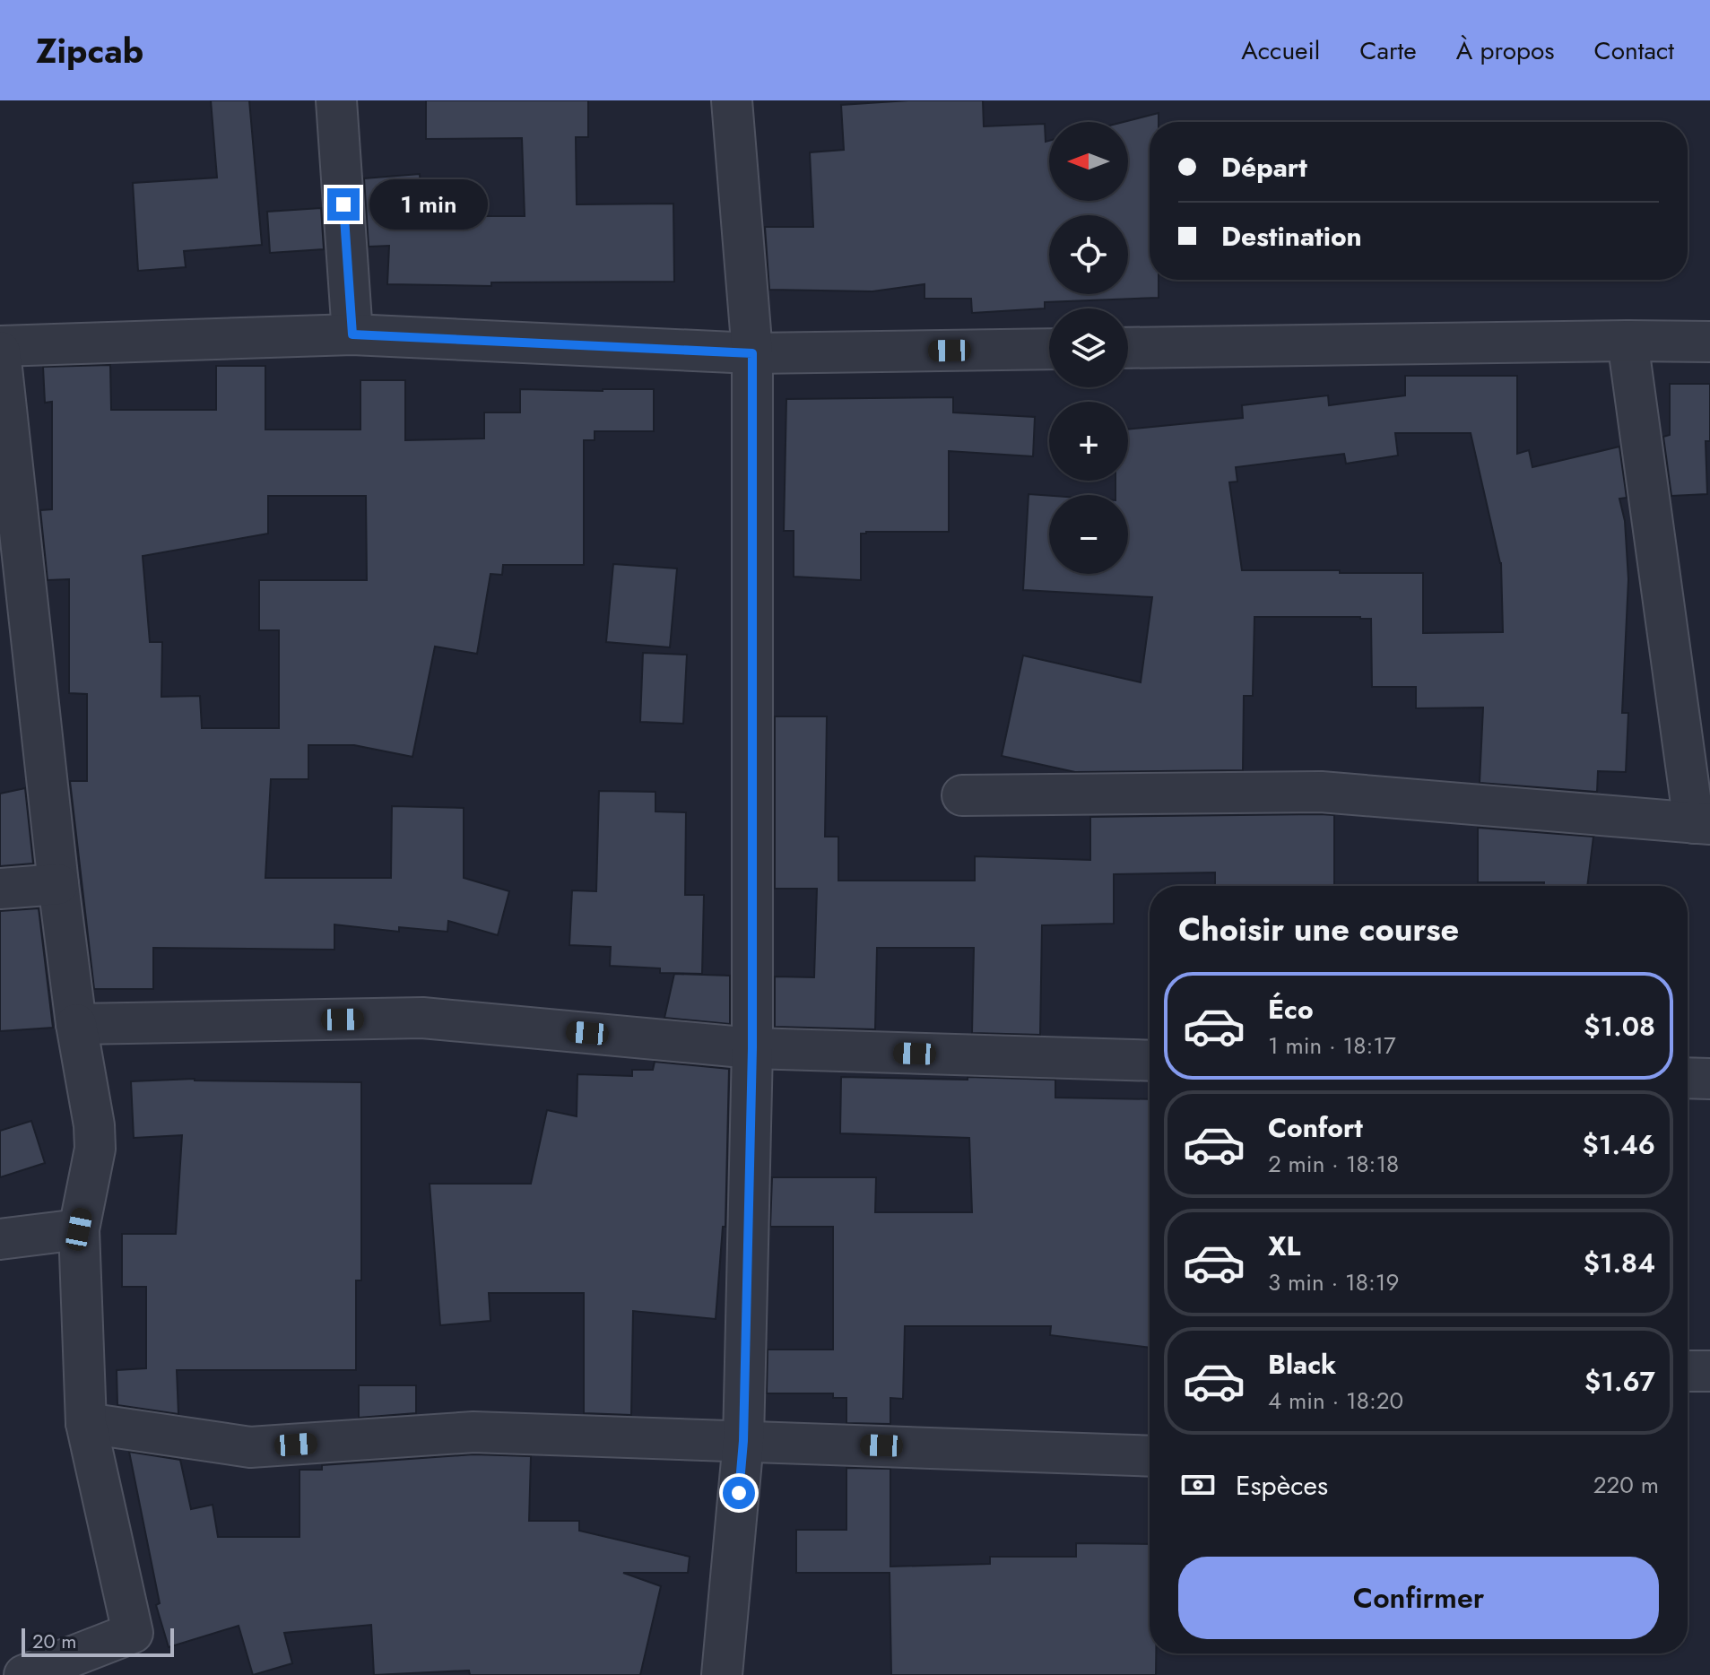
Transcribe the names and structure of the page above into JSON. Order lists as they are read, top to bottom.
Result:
{
  "scale_bar": "20 m",
  "north": "left",
  "page": {
    "header": "Zipcab",
    "nav": [
      "Accueil",
      "Carte",
      "À propos",
      "Contact"
    ],
    "map_buttons": ["+", "−"],
    "banner": ["Départ", "Destination"],
    "bubble": "1 min",
    "heading": "Choisir une course",
    "list": [
      {
        "name": "Éco",
        "note": "1 min · 18:17",
        "value": "$1.08"
      },
      {
        "name": "Confort",
        "note": "2 min · 18:18",
        "value": "$1.46"
      },
      {
        "name": "XL",
        "note": "3 min · 18:19",
        "value": "$1.84"
      },
      {
        "name": "Black",
        "note": "4 min · 18:20",
        "value": "$1.67"
      }
    ],
    "pay": ["Espèces", "220 m"],
    "buttons": "Confirmer",
    "scale": "20 m"
  }
}
